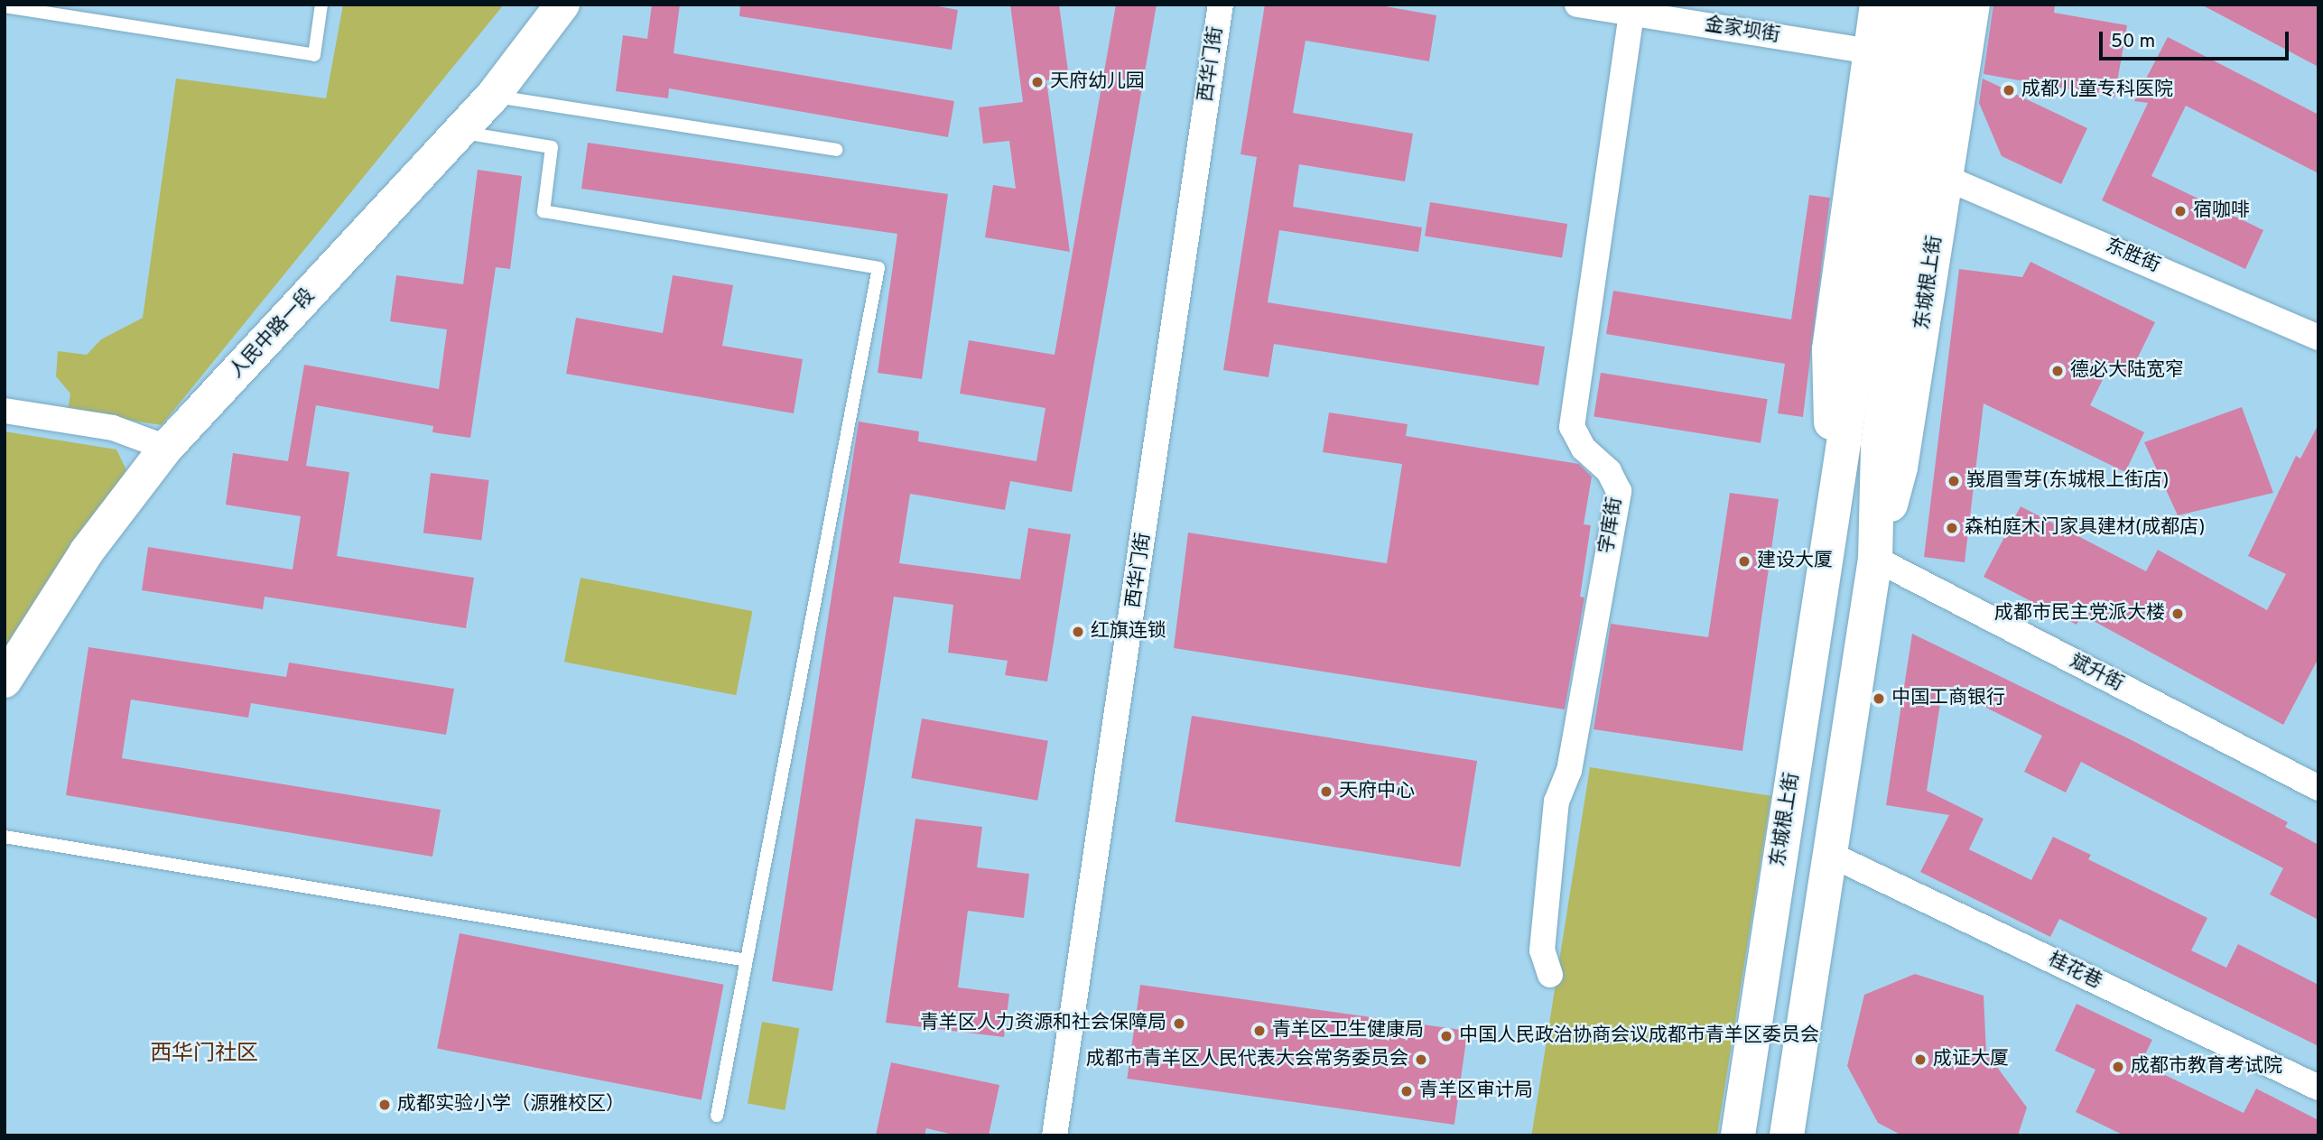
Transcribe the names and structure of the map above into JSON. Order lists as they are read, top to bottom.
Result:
{
  "streets": {
    "main road": ["东城根上街", "人民中路一段"],
    "street": [
      "金家坝街",
      "西华门街",
      "东胜街",
      "字库街",
      "斌升街",
      "桂花巷"
    ]
  },
  "crossings": [
    ["金家坝街", "东城根上街"],
    ["金家坝街", "字库街"],
    ["东胜街", "东城根上街"],
    ["东城根上街", "斌升街"],
    ["东城根上街", "桂花巷"]
  ],
  "districts": ["西华门社区"],
  "places": [
    "天府幼儿园",
    "成都儿童专科医院",
    "宿咖啡",
    "德必大陆宽窄",
    "峩眉雪芽(东城根上街店)",
    "森柏庭木门家具建材(成都店)",
    "建设大厦",
    "成都市民主党派大楼",
    "红旗连锁",
    "中国工商银行",
    "天府中心",
    "青羊区人力资源和社会保障局",
    "青羊区卫生健康局",
    "中国人民政治协商会议成都市青羊区委员会",
    "成都市青羊区人民代表大会常务委员会",
    "成证大厦",
    "成都市教育考试院",
    "青羊区审计局",
    "成都实验小学（源雅校区）"
  ],
  "scale_bar": "50 m"
}
